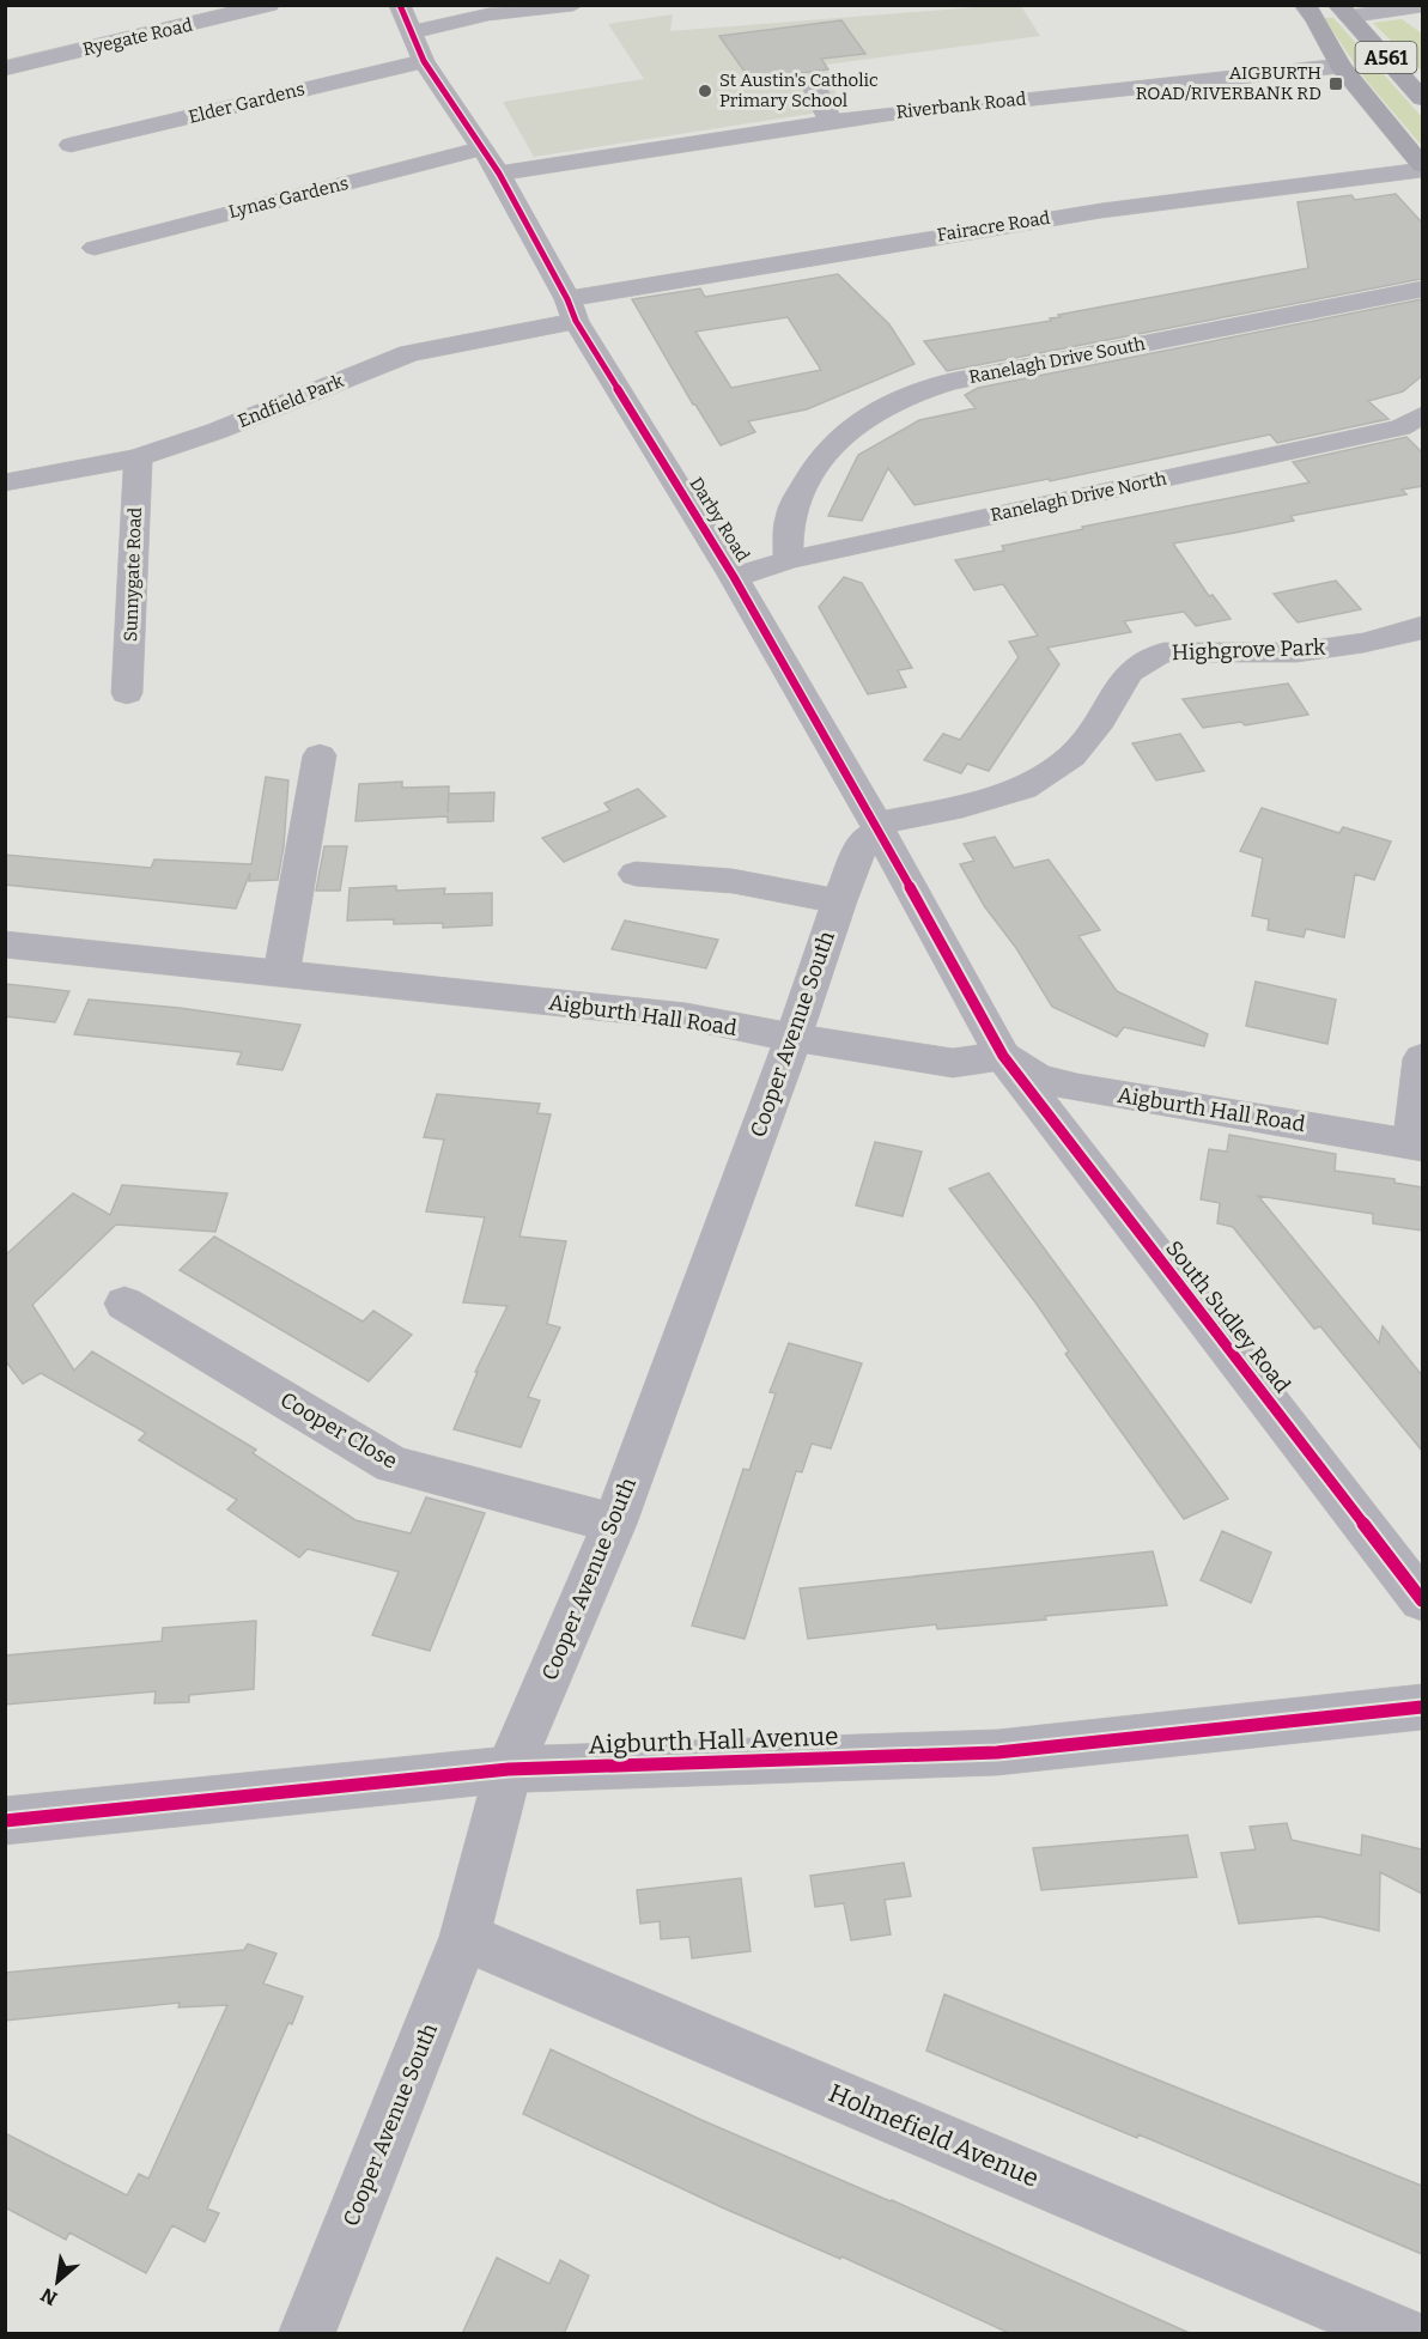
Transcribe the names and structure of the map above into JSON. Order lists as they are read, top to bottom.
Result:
{
  "streets": {
    "highway": ["A561"],
    "street": [
      "Ryegate Road",
      "Elder Gardens",
      "Riverbank Road",
      "Lynas Gardens",
      "Fairacre Road",
      "Ranelagh Drive South",
      "Endfield Park",
      "Ranelagh Drive North",
      "Darby Road",
      "Sunnygate Road",
      "Highgrove Park",
      "Aigburth Hall Road",
      "Cooper Avenue South",
      "South Sudley Road",
      "Cooper Close",
      "Aigburth Hall Avenue",
      "Holmefield Avenue"
    ]
  },
  "crossings": [
    ["A561", "Riverbank Road"],
    ["Elder Gardens", "Darby Road"],
    ["Riverbank Road", "Darby Road"],
    ["Lynas Gardens", "Darby Road"],
    ["Fairacre Road", "Endfield Park"],
    ["Fairacre Road", "Darby Road"],
    ["Ranelagh Drive South", "Ranelagh Drive North"],
    ["Endfield Park", "Darby Road"],
    ["Endfield Park", "Sunnygate Road"],
    ["Ranelagh Drive North", "Darby Road"],
    ["Darby Road", "Highgrove Park"],
    ["Darby Road", "Aigburth Hall Road"],
    ["Darby Road", "Cooper Avenue South"],
    ["Darby Road", "South Sudley Road"],
    ["Highgrove Park", "Cooper Avenue South"],
    ["Aigburth Hall Road", "Cooper Avenue South"],
    ["Aigburth Hall Road", "South Sudley Road"],
    ["Cooper Avenue South", "Cooper Close"],
    ["Cooper Avenue South", "Aigburth Hall Avenue"],
    ["Cooper Avenue South", "Holmefield Avenue"]
  ],
  "places": {
    "transit": ["AIGBURTH ROAD/RIVERBANK RD"],
    "other": ["St Austin's Catholic Primary School"]
  },
  "north": "bottom left"
}
